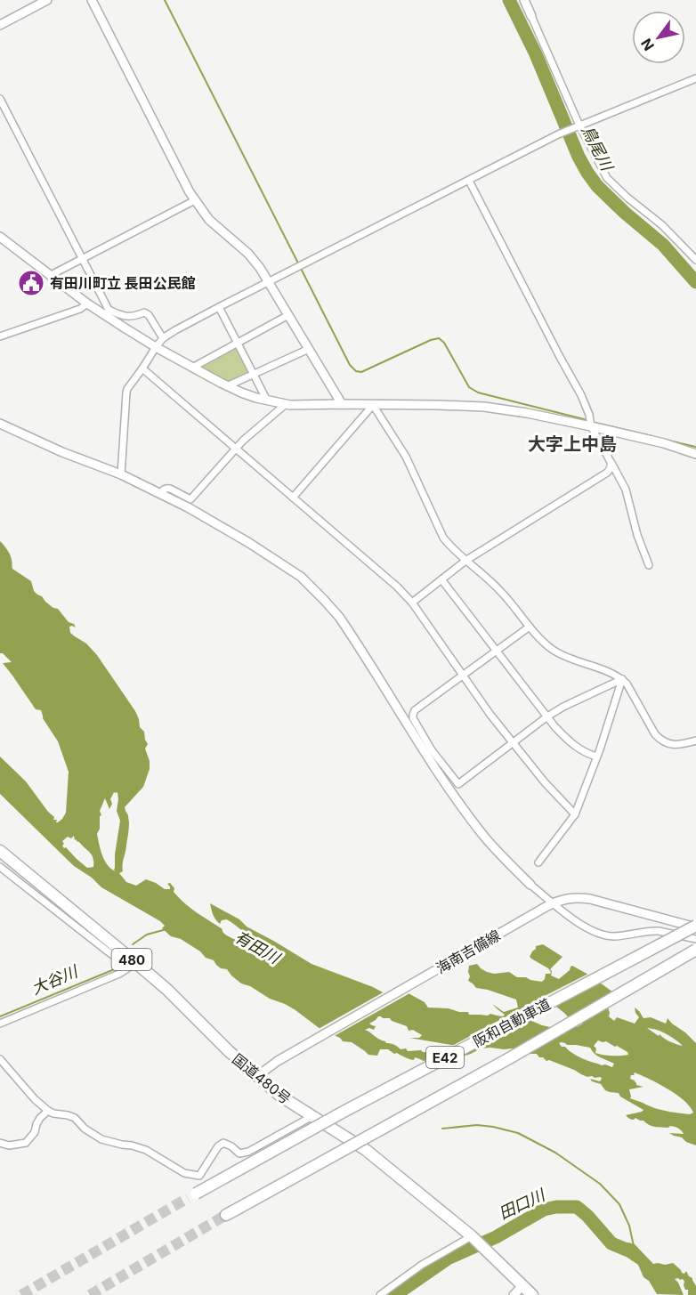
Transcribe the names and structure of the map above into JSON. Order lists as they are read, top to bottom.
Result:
{
  "streets": {
    "highway": [
      "480",
      "阪和自動車道",
      "E42",
      "国道480号"
    ],
    "street": ["海南吉備線"]
  },
  "crossings": [
    ["海南吉備線", "阪和自動車道"],
    ["海南吉備線", "国道480号"]
  ],
  "districts": ["大字上中島"],
  "water": [
    "鳥尾川",
    "有田川",
    "大谷川",
    "田口川"
  ],
  "places": {
    "public building": ["有田川町立 長田公民館"]
  },
  "north": "bottom left"
}
